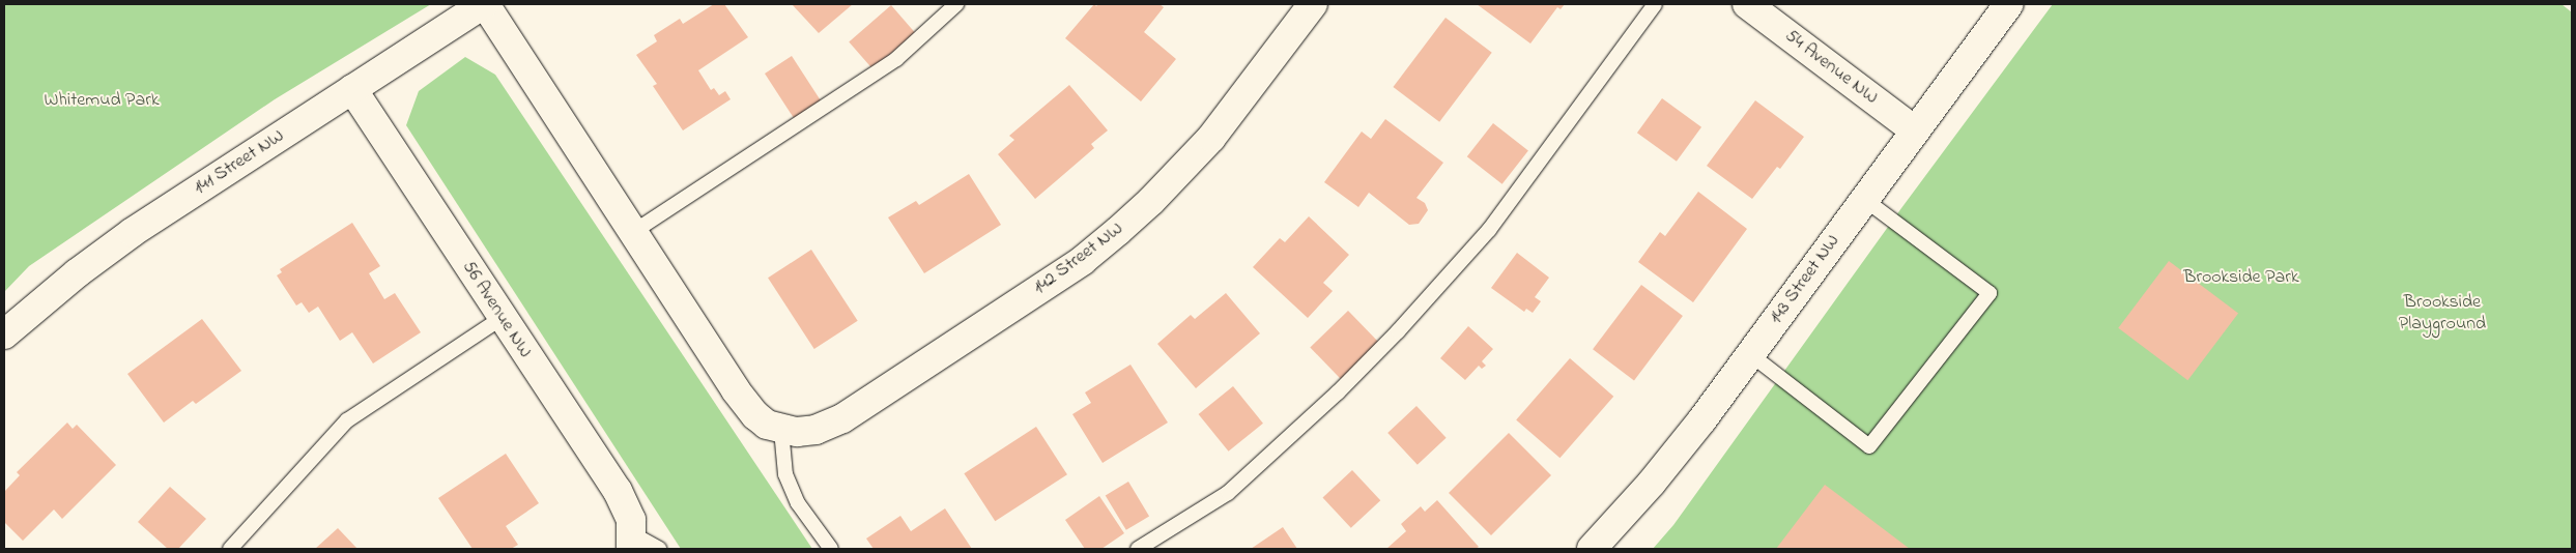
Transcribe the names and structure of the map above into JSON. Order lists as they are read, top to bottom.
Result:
{
  "streets": {
    "street": [
      "54 Avenue NW",
      "141 Street NW",
      "142 Street NW",
      "143 Street NW",
      "56 Avenue NW"
    ]
  },
  "crossings": [
    ["54 Avenue NW", "143 Street NW"],
    ["141 Street NW", "56 Avenue NW"]
  ],
  "parks": ["Whitemud Park", "Brookside Park", "Brookside Playground"]
}
